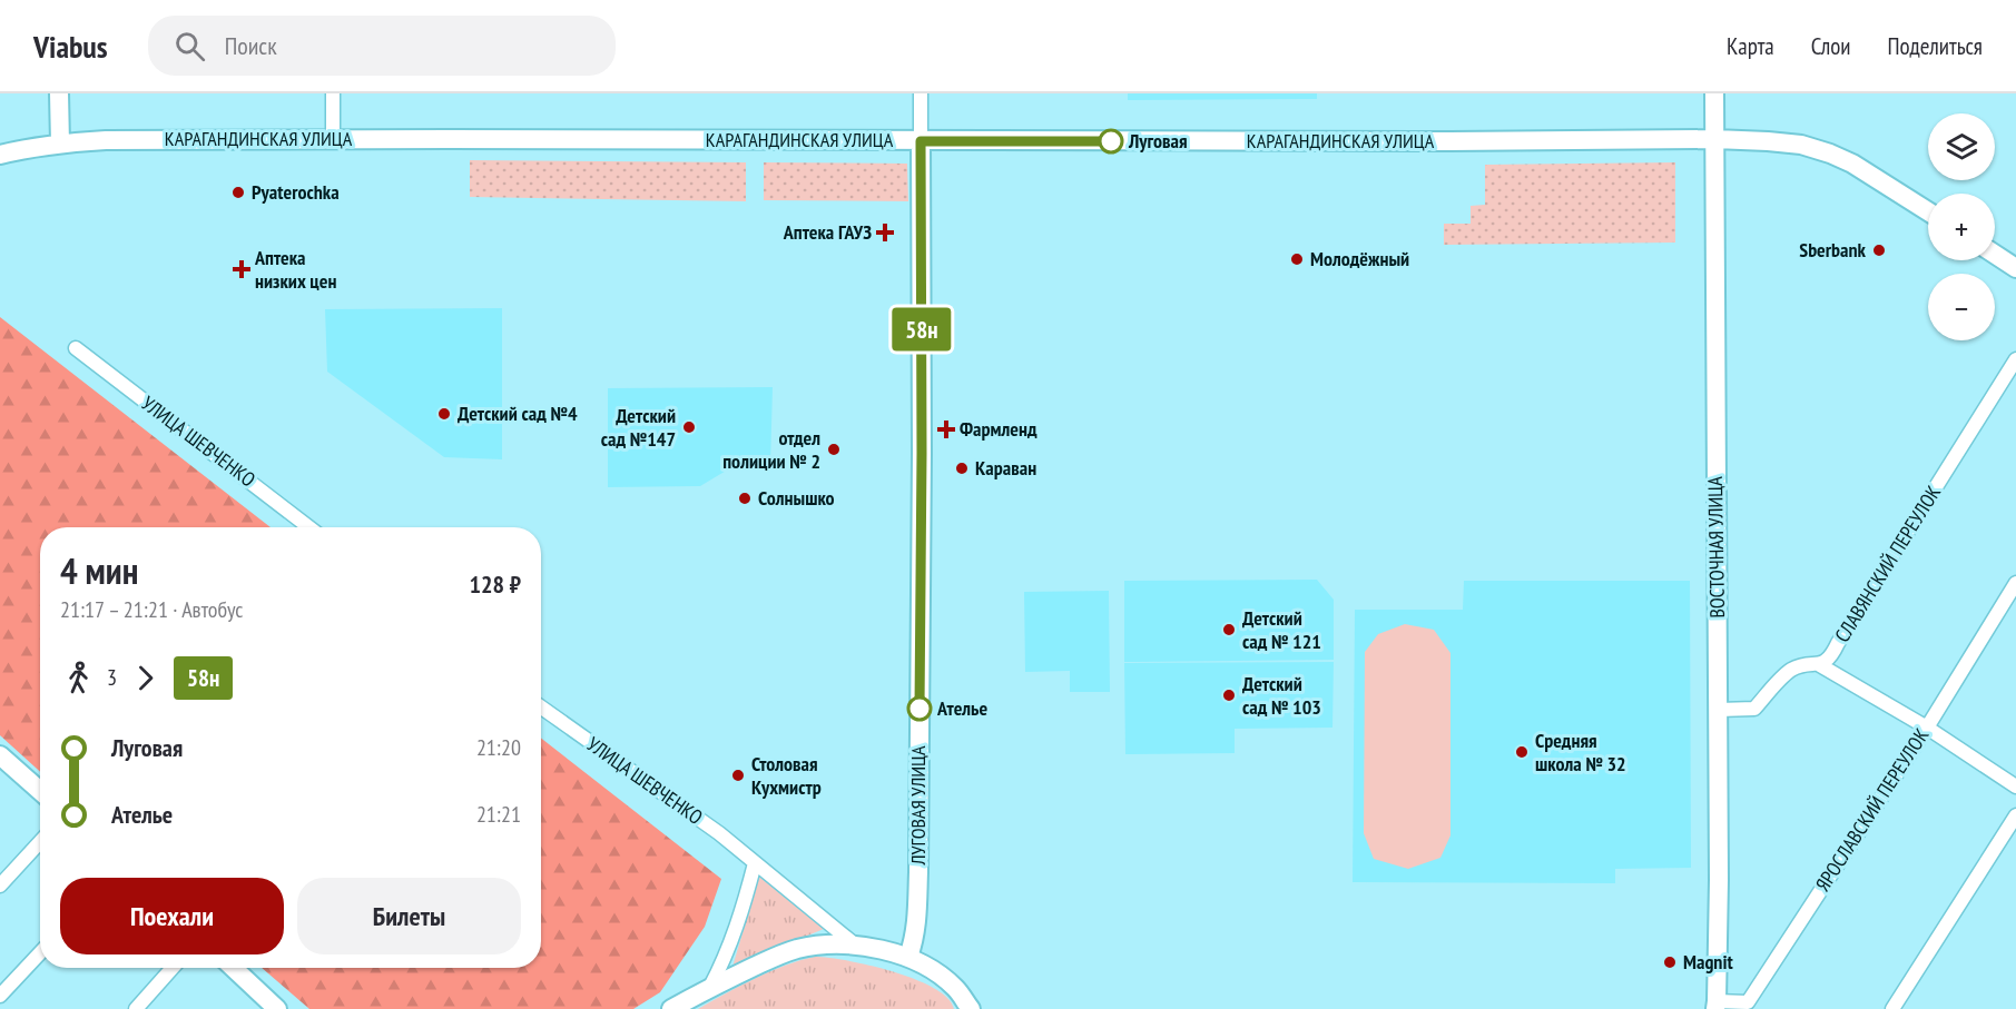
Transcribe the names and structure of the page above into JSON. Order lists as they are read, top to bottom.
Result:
{
  "streets": {
    "main road": ["КАРАГАНДИНСКАЯ УЛИЦА", "ВОСТОЧНАЯ УЛИЦА", "ЛУГОВАЯ УЛИЦА"],
    "street": ["УЛИЦА ШЕВЧЕНКО", "СЛАВЯНСКИЙ ПЕРЕУЛОК", "ЯРОСЛАВСКИЙ ПЕРЕУЛОК"]
  },
  "crossings": [
    ["КАРАГАНДИНСКАЯ УЛИЦА", "ВОСТОЧНАЯ УЛИЦА"],
    ["КАРАГАНДИНСКАЯ УЛИЦА", "ЛУГОВАЯ УЛИЦА"],
    ["ВОСТОЧНАЯ УЛИЦА", "ЯРОСЛАВСКИЙ ПЕРЕУЛОК"]
  ],
  "places": {
    "other": [
      "Луговая",
      "Pyaterochka",
      "Sberbank",
      "Молодёжный",
      "Детский сад №4",
      "Детский сад №147",
      "отдел полиции № 2",
      "Караван",
      "Солнышко",
      "Детский сад № 121",
      "Детский сад № 103",
      "Ателье",
      "Средняя школа № 32",
      "Столовая Кухмистр",
      "Magnit"
    ],
    "health": ["Аптека ГАУЗ", "Аптека низких цен", "Фармленд"]
  },
  "lines": ["bus line 58н"],
  "page": {
    "header": "Viabus",
    "search": "Поиск",
    "nav": ["Карта", "Слои", "Поделиться"],
    "on_map": "58н",
    "map_buttons": ["+", "−"],
    "heading": ["4 мин", "21:17 – 21:21 · Автобус", "128 ₽"],
    "legs": ["3", "58н"],
    "list": [
      {
        "name": "Луговая",
        "value": "21:20"
      },
      {
        "name": "Ателье",
        "value": "21:21"
      }
    ],
    "buttons": ["Поехали", "Билеты"]
  }
}
